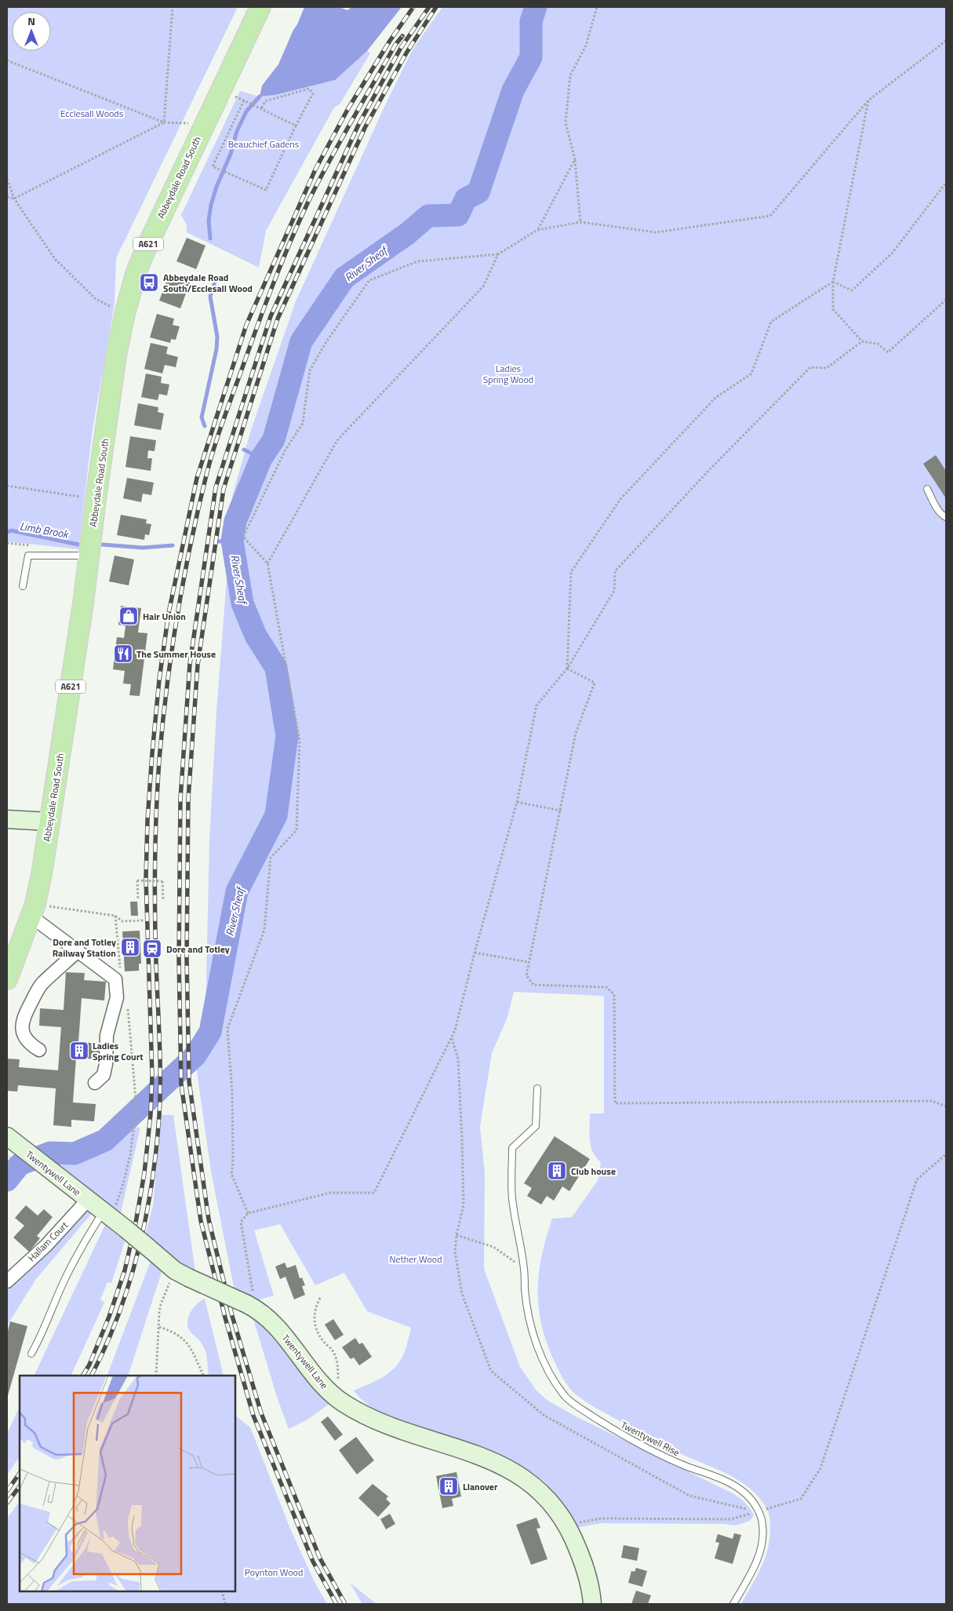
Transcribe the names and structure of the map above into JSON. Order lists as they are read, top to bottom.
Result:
{
  "streets": {
    "main road": ["Abbeydale Road South", "A621"],
    "street": ["Twentywell Lane", "Hallam Court"],
    "lane": ["Twentywell Rise"]
  },
  "crossings": [
    ["Twentywell Lane", "Hallam Court"]
  ],
  "water": ["River Sheaf", "Limb Brook"],
  "parks": [
    "Ecclesall Woods",
    "Beauchief Gadens",
    "Ladies Spring Wood",
    "Nether Wood",
    "Poynton Wood"
  ],
  "places": {
    "bus stop": ["Abbeydale Road South/Ecclesall Wood"],
    "shop": ["Hair Union"],
    "restaurant": ["The Summer House"],
    "building": [
      "Dore and Totley Railway Station",
      "Ladies Spring Court",
      "Club house",
      "Llanover"
    ],
    "station": ["Dore and Totley"]
  },
  "north": "top"
}
